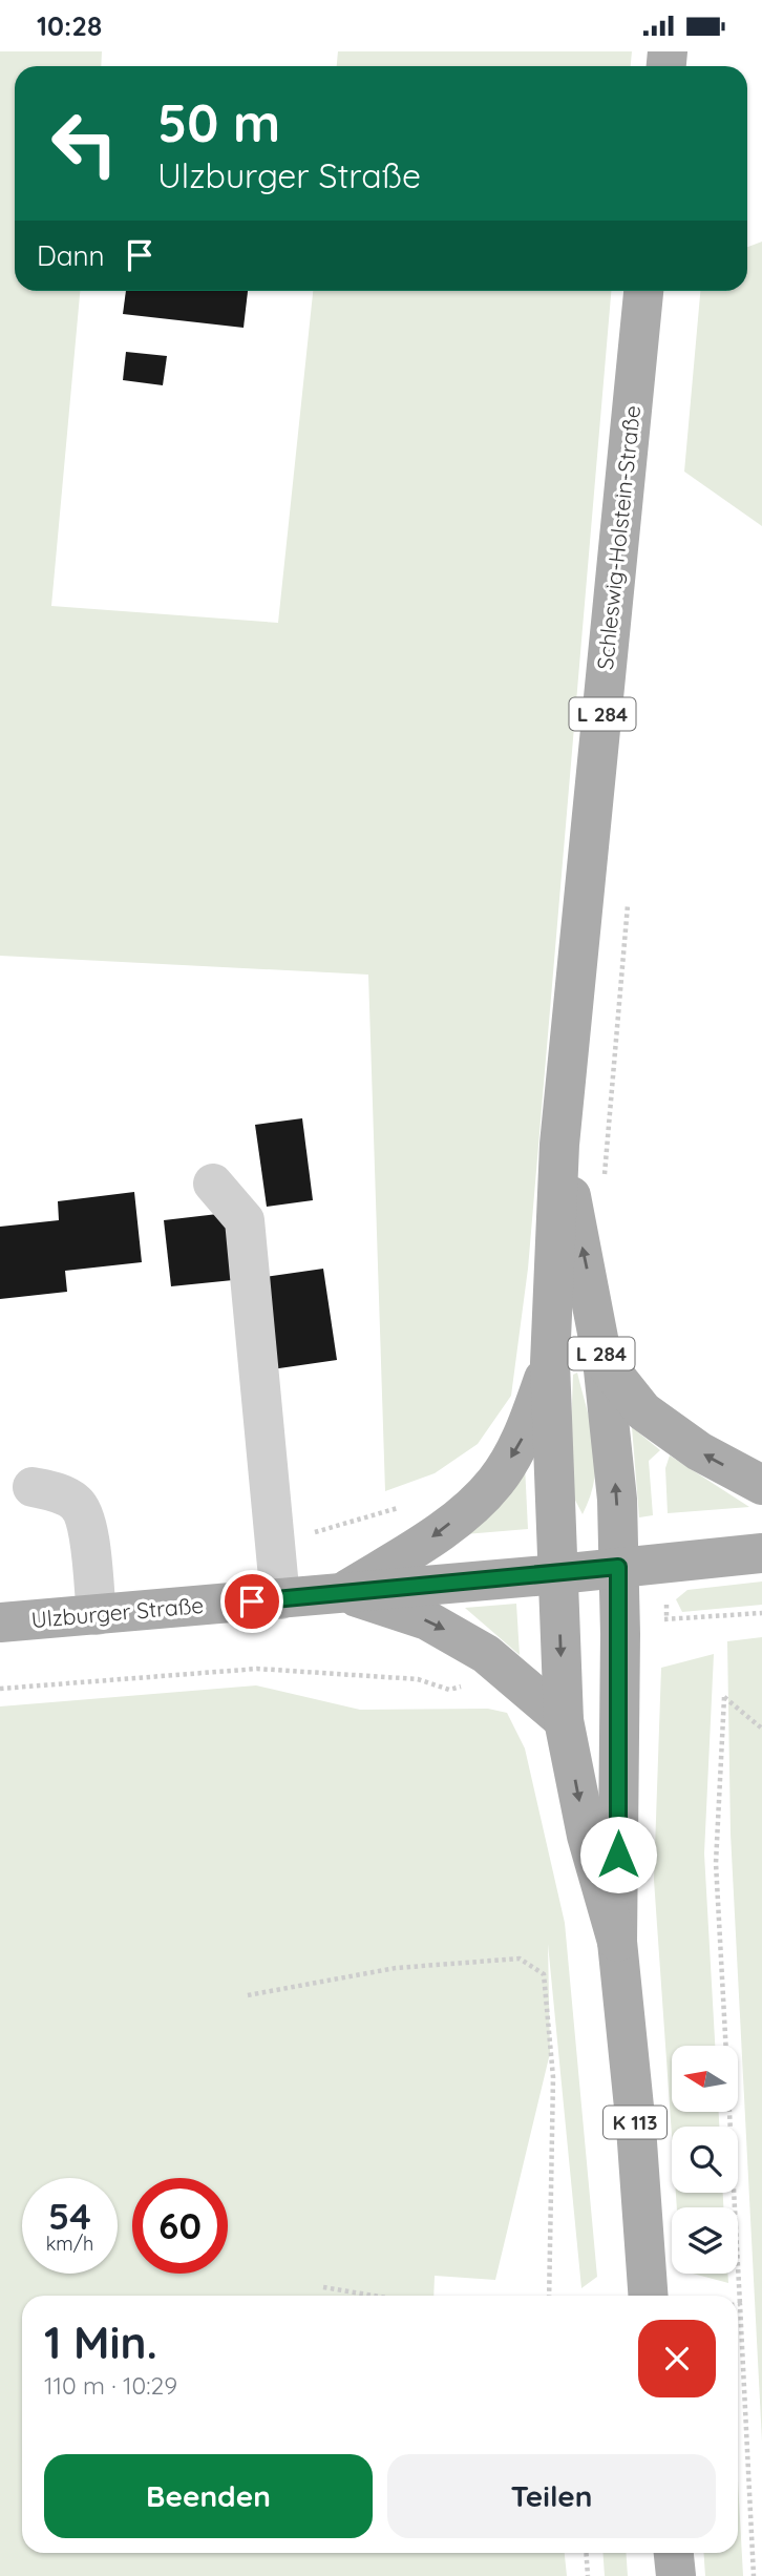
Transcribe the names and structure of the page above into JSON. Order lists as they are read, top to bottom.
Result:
{
  "streets": {
    "main road": [
      "Schleswig-Holstein-Straße",
      "L 284",
      "Ulzburger Straße",
      "K 113"
    ]
  },
  "crossings": [
    ["Schleswig-Holstein-Straße", "Ulzburger Straße"],
    ["Schleswig-Holstein-Straße", "K 113"],
    ["Ulzburger Straße", "K 113"]
  ],
  "north": "left",
  "page": {
    "status": "10:28",
    "turn": ["50 m", "Ulzburger Straße"],
    "then": "Dann",
    "speed": "54 km/h",
    "limit": "60",
    "heading": ["1 Min.", "110 m · 10:29"],
    "buttons": ["Beenden", "Teilen"]
  }
}
